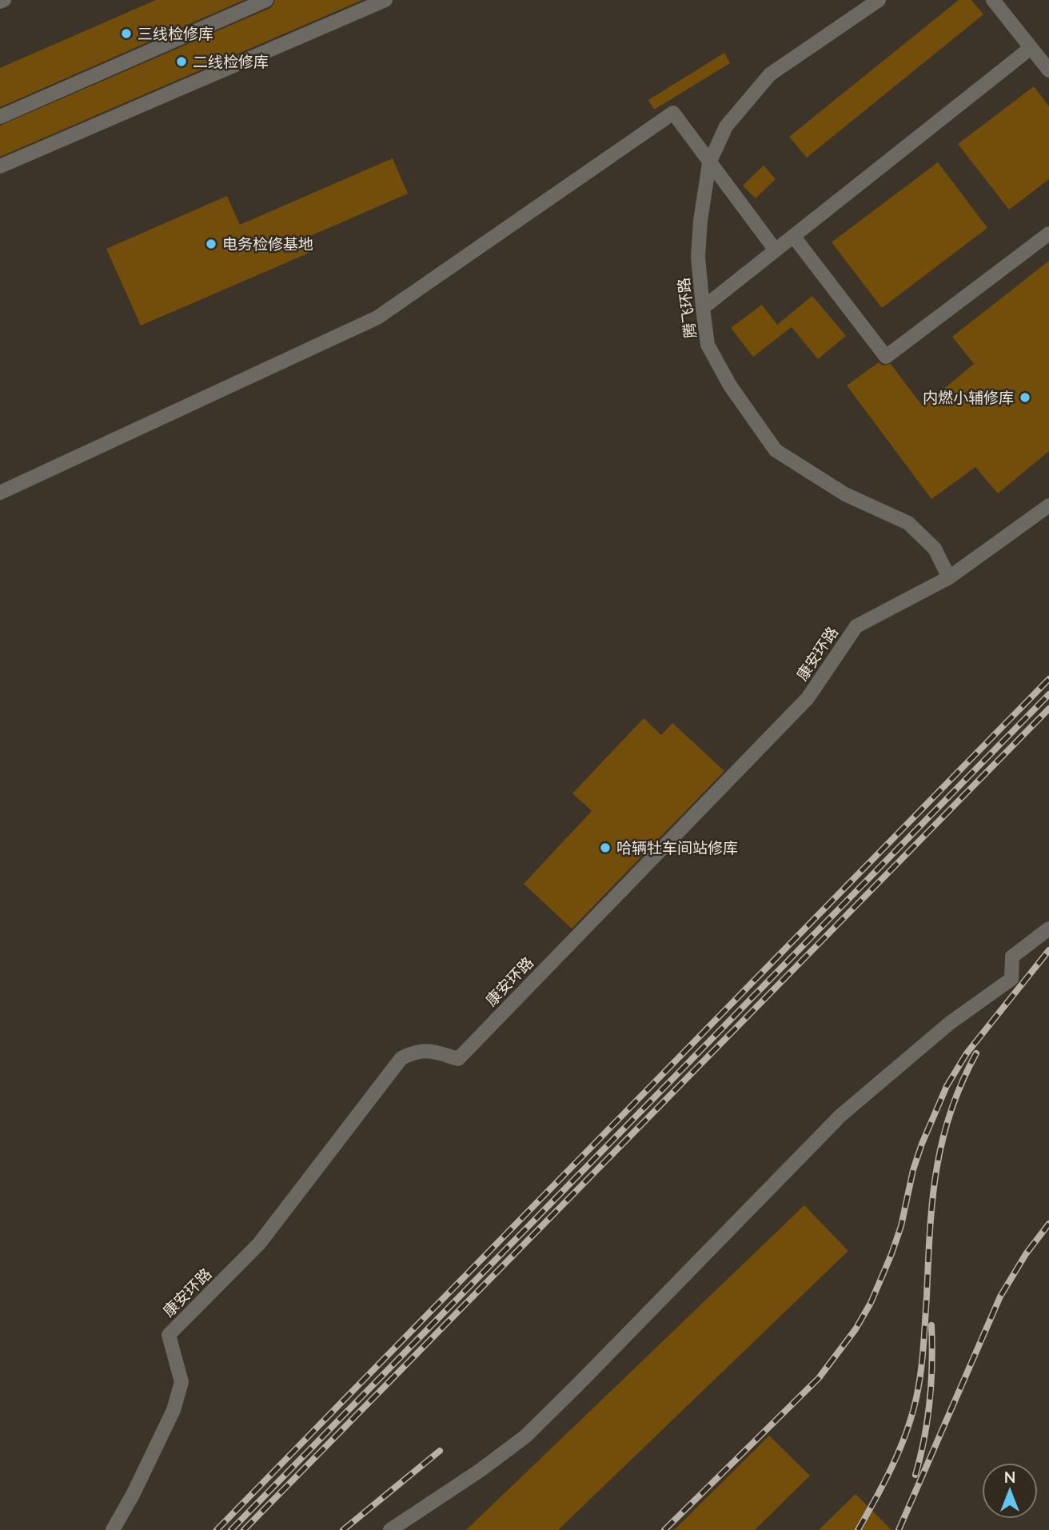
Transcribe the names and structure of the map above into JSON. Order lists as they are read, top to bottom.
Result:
{
  "streets": {
    "lane": ["腾飞环路", "康安环路"]
  },
  "crossings": [
    ["腾飞环路", "康安环路"]
  ],
  "places": [
    "三线检修库",
    "二线检修库",
    "电务检修基地",
    "内燃小辅修库",
    "哈辆牡车间站修库"
  ],
  "north": "top"
}
